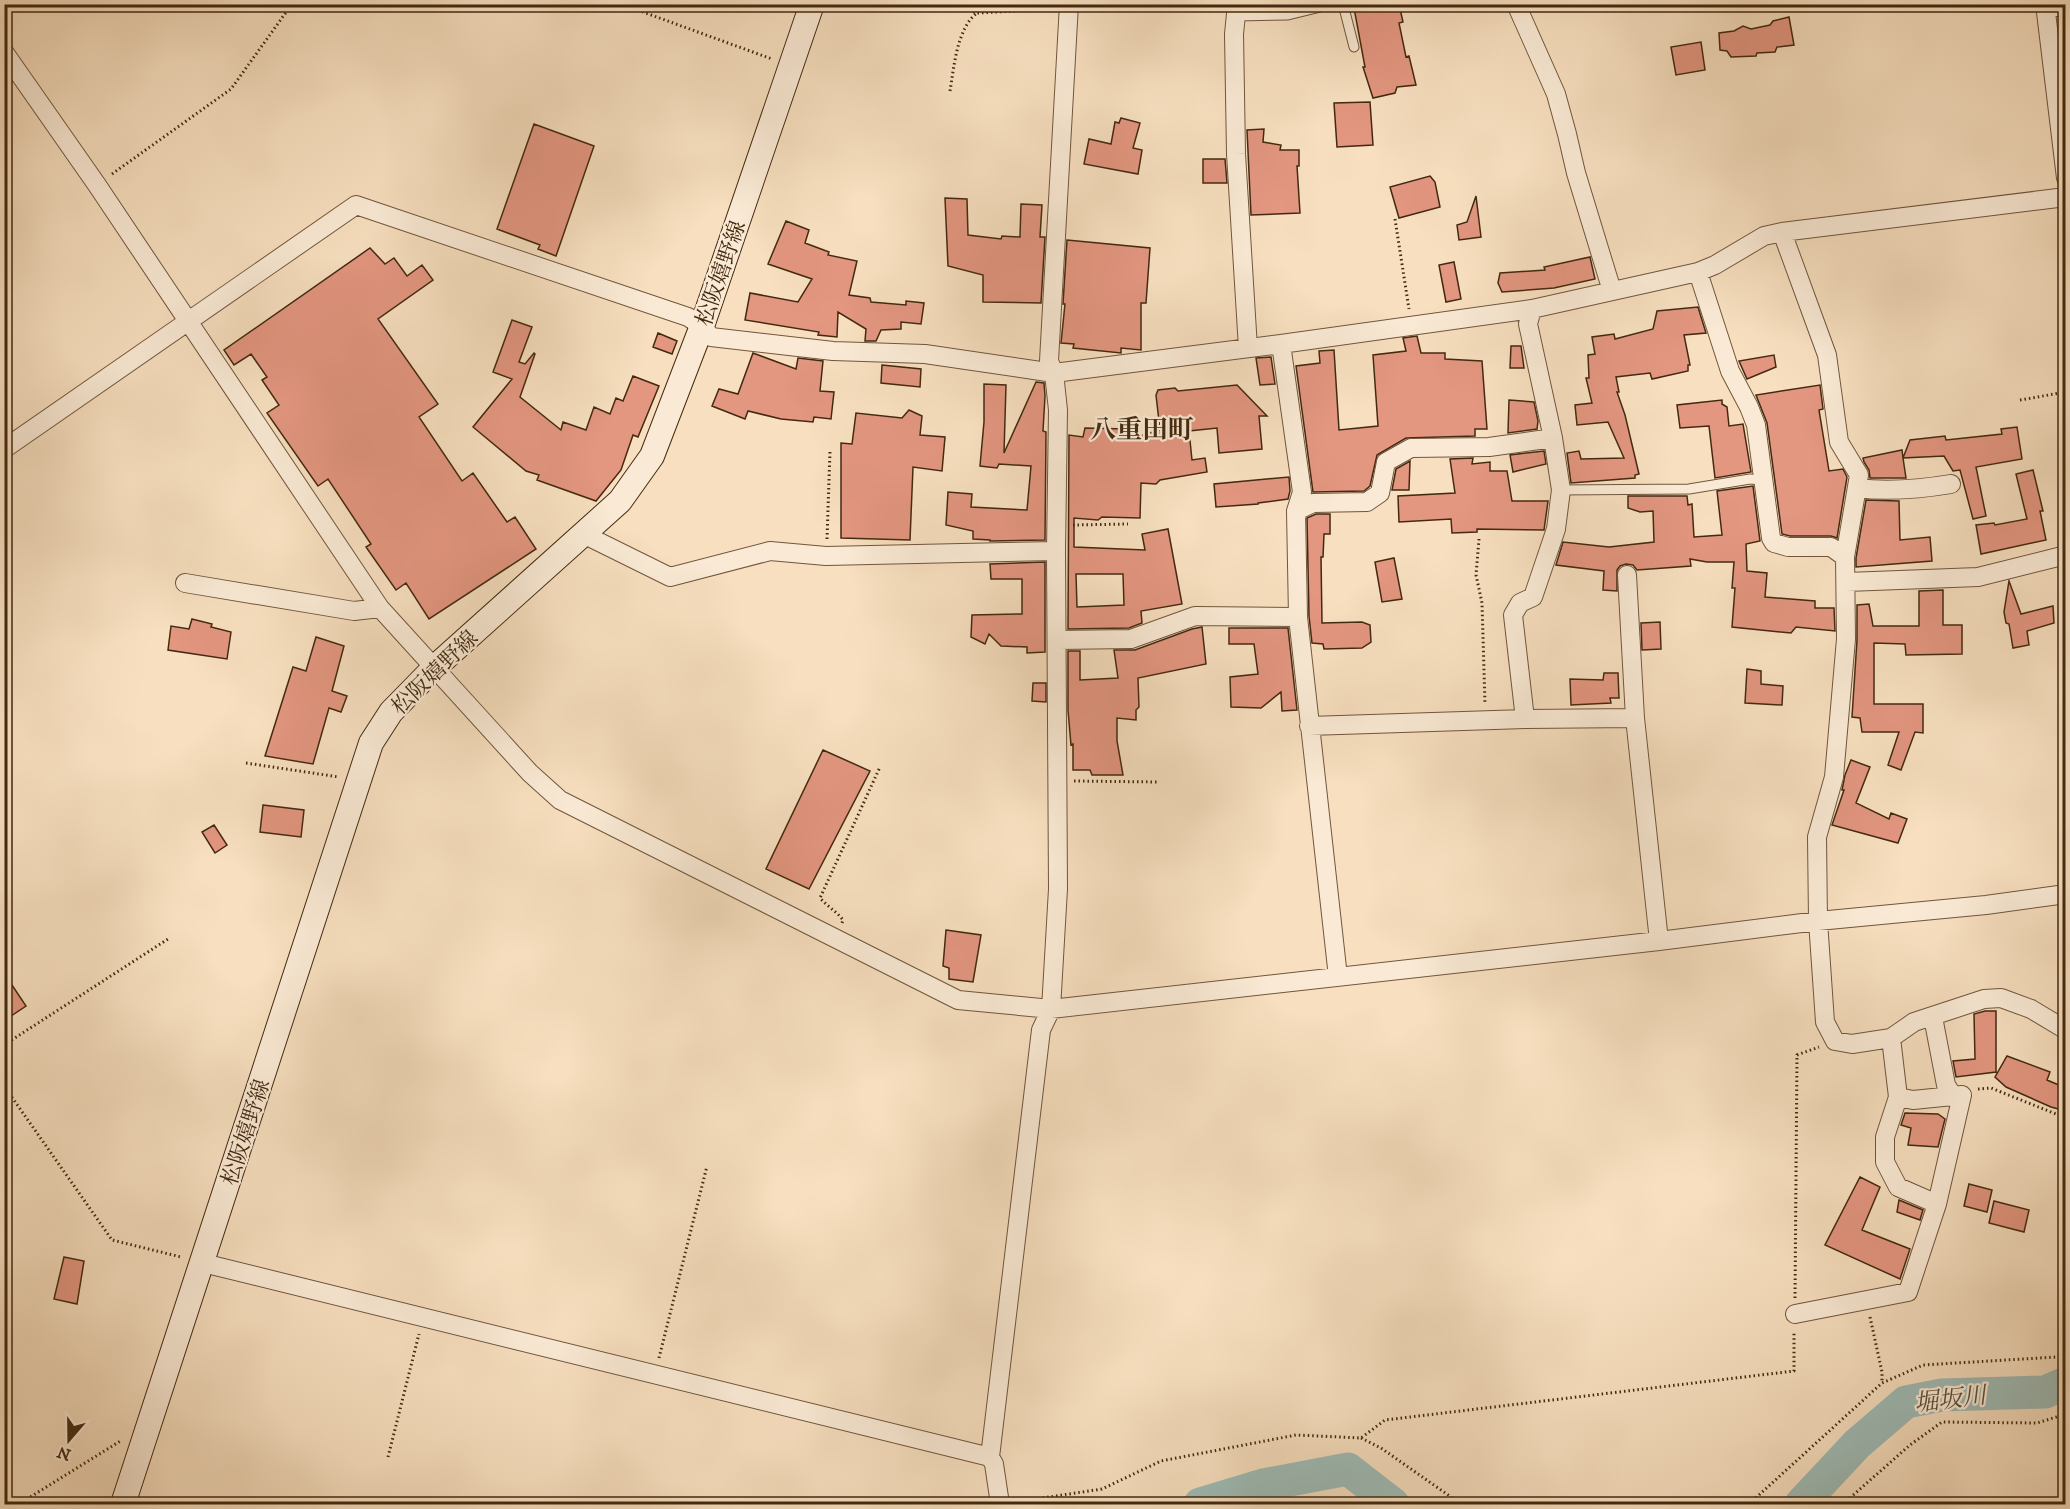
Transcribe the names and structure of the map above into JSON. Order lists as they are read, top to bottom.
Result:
{
  "streets": {
    "main road": ["松阪嬉野線"]
  },
  "districts": ["八重田町"],
  "water": ["堀坂川"],
  "north": "bottom"
}
